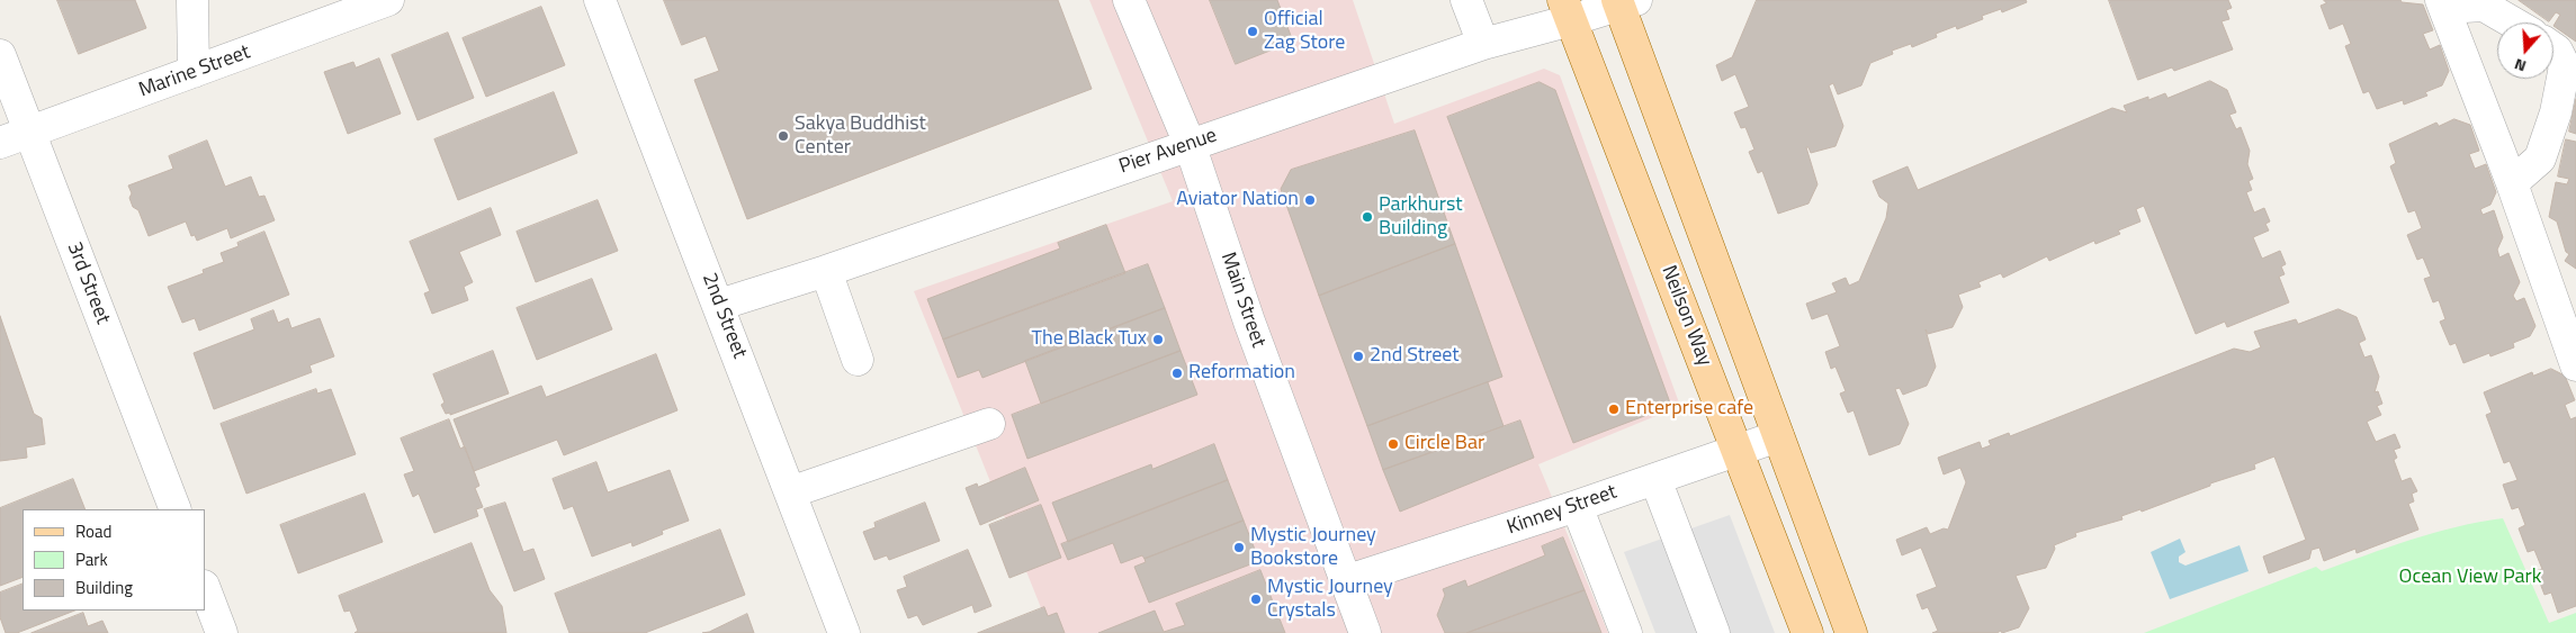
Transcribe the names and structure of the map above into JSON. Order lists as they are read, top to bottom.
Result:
{
  "streets": {
    "main road": ["Neilson Way"],
    "street": [
      "Marine Street",
      "Pier Avenue",
      "3rd Street",
      "Main Street",
      "2nd Street",
      "Kinney Street"
    ]
  },
  "crossings": [
    ["Marine Street", "3rd Street"],
    ["Pier Avenue", "Main Street"],
    ["Pier Avenue", "2nd Street"],
    ["Pier Avenue", "Neilson Way"],
    ["Main Street", "Kinney Street"],
    ["Neilson Way", "Kinney Street"]
  ],
  "parks": ["Ocean View Park"],
  "places": [
    "Official Zag Store",
    "Sakya Buddhist Center",
    "Aviator Nation",
    "Parkhurst Building",
    "The Black Tux",
    "2nd Street",
    "Reformation",
    "Enterprise cafe",
    "Circle Bar",
    "Mystic Journey Bookstore",
    "Mystic Journey Crystals"
  ],
  "legend": ["Road", "Park", "Building"],
  "north": "bottom"
}
